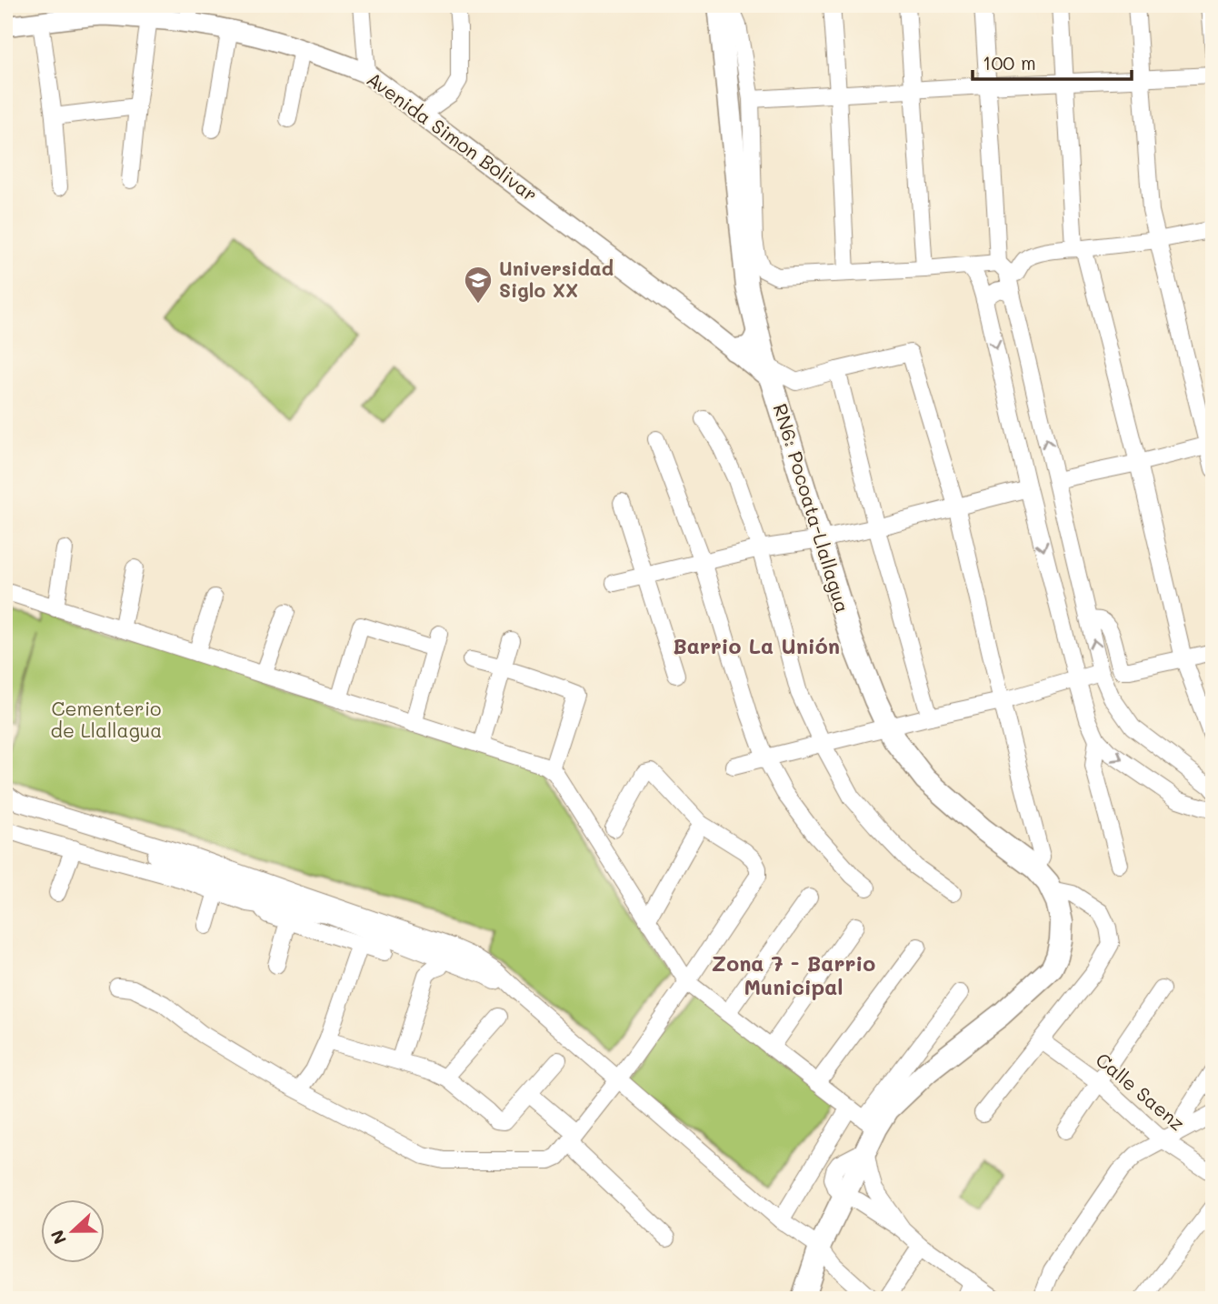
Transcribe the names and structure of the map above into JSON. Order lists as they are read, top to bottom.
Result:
{
  "streets": {
    "highway": ["RN6: Pocoata-Llallagua"],
    "main road": ["Avenida Simon Bolivar"],
    "street": ["Calle Saenz"]
  },
  "crossings": [
    ["Avenida Simon Bolivar", "RN6: Pocoata-Llallagua"]
  ],
  "districts": ["Barrio La Unión", "Zona 7 - Barrio Municipal"],
  "parks": ["Cementerio de Llallagua"],
  "places": {
    "school or university": ["Universidad Siglo XX"]
  },
  "scale_bar": "100 m",
  "north": "left"
}
